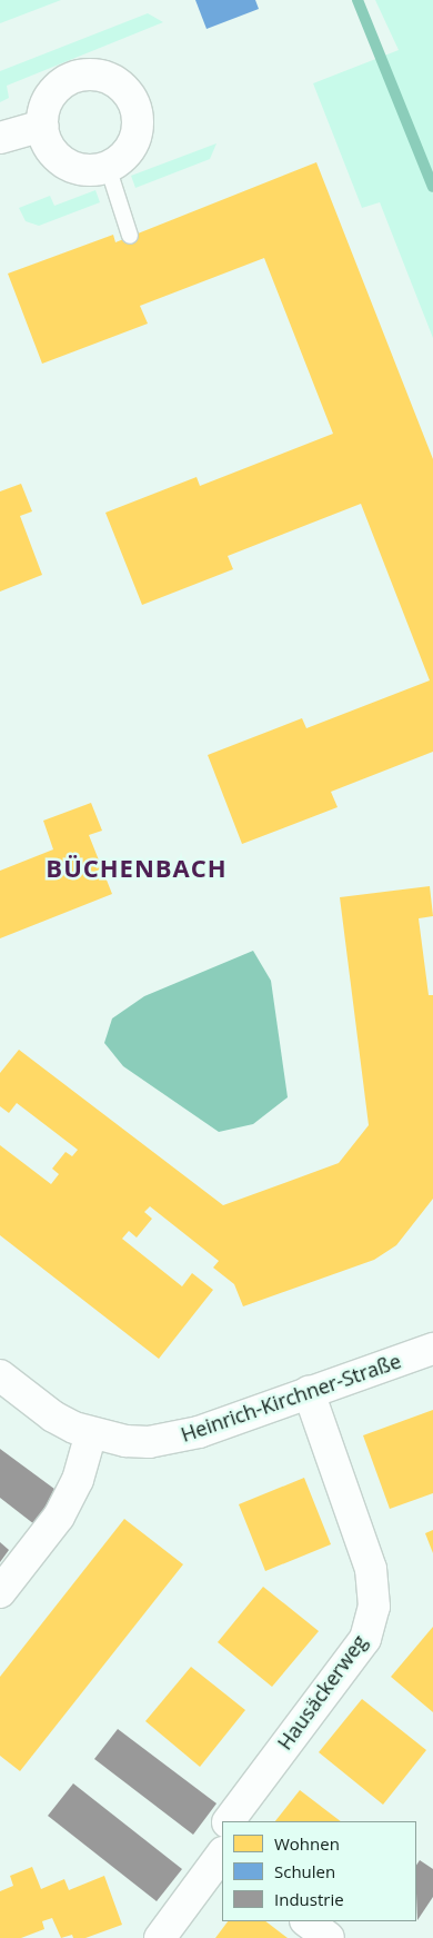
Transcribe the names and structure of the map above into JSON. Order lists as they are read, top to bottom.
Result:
{
  "streets": {
    "street": ["Heinrich-Kirchner-Straße", "Hausäckerweg"]
  },
  "crossings": [
    ["Heinrich-Kirchner-Straße", "Hausäckerweg"]
  ],
  "districts": ["BÜCHENBACH"],
  "legend": ["Wohnen", "Schulen", "Industrie"]
}
